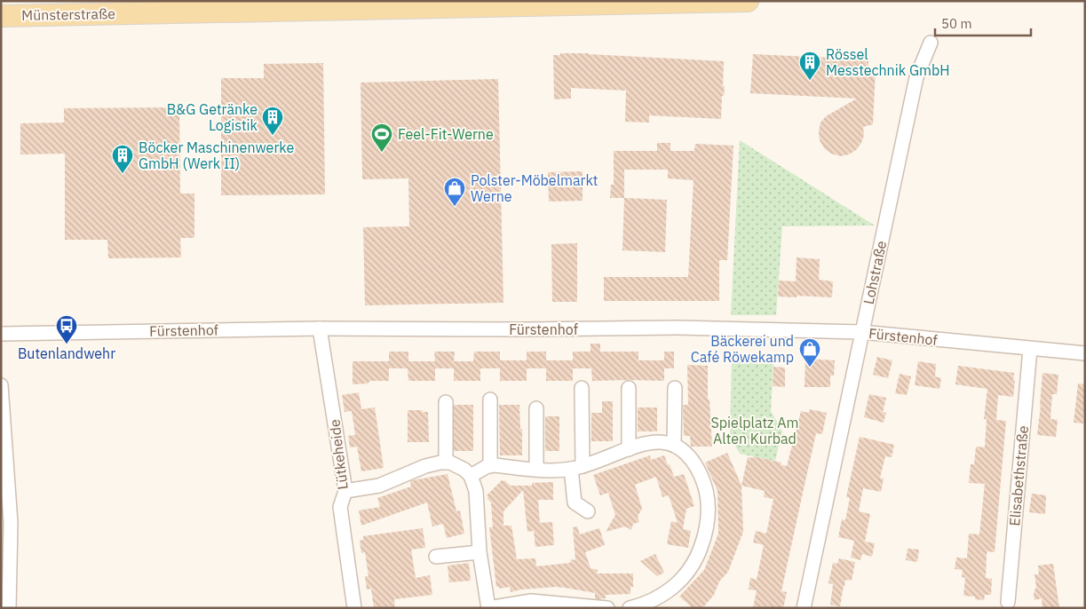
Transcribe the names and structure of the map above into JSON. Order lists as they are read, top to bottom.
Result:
{
  "streets": {
    "main road": ["Münsterstraße"],
    "street": [
      "Lohstraße",
      "Fürstenhof",
      "Lütkeheide",
      "Elisabethstraße"
    ]
  },
  "crossings": [
    ["Lohstraße", "Fürstenhof"],
    ["Fürstenhof", "Lütkeheide"],
    ["Fürstenhof", "Elisabethstraße"]
  ],
  "parks": ["Spielplatz Am Alten Kurbad"],
  "places": {
    "building": ["Rössel Messtechnik GmbH", "B&G Getränke Logistik", "Böcker Maschinenwerke GmbH (Werk II)"],
    "sports": ["Feel-Fit-Werne"],
    "shop": ["Polster-Möbelmarkt Werne", "Bäckerei und Café Röwekamp"],
    "bus stop": ["Butenlandwehr"]
  },
  "scale_bar": "50 m"
}
